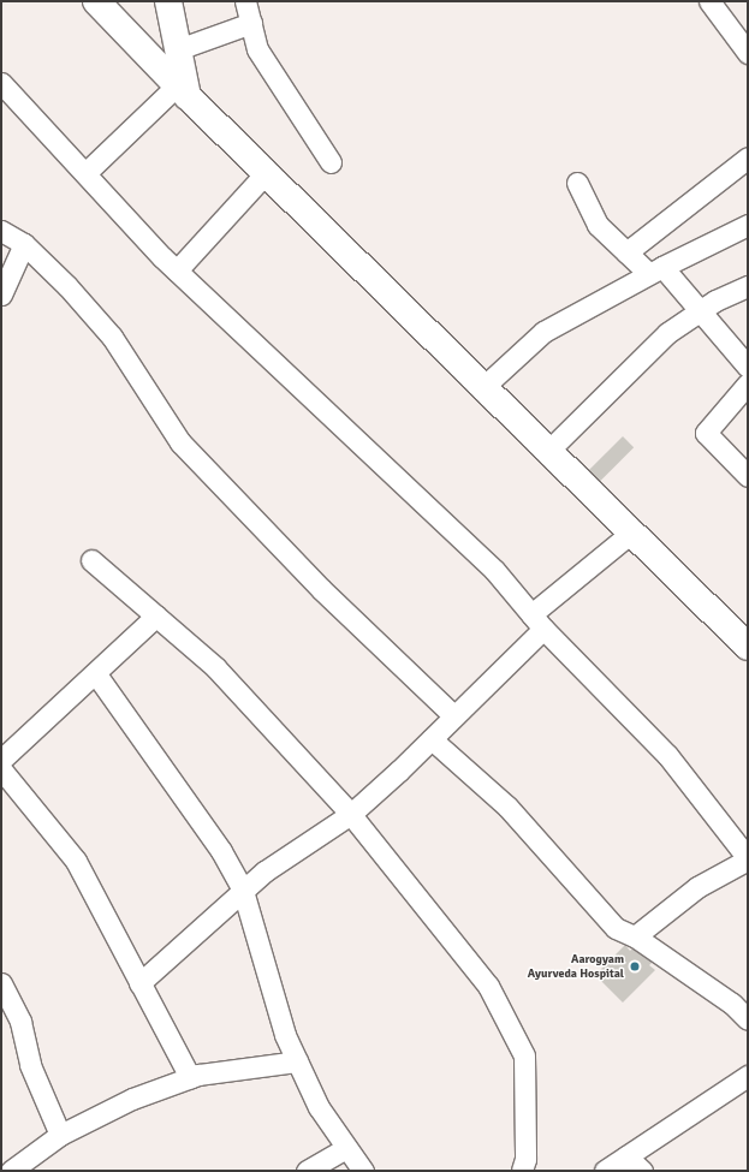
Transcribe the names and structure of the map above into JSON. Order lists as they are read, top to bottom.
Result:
{
  "places": ["Aarogyam Ayurveda Hospital"]
}
